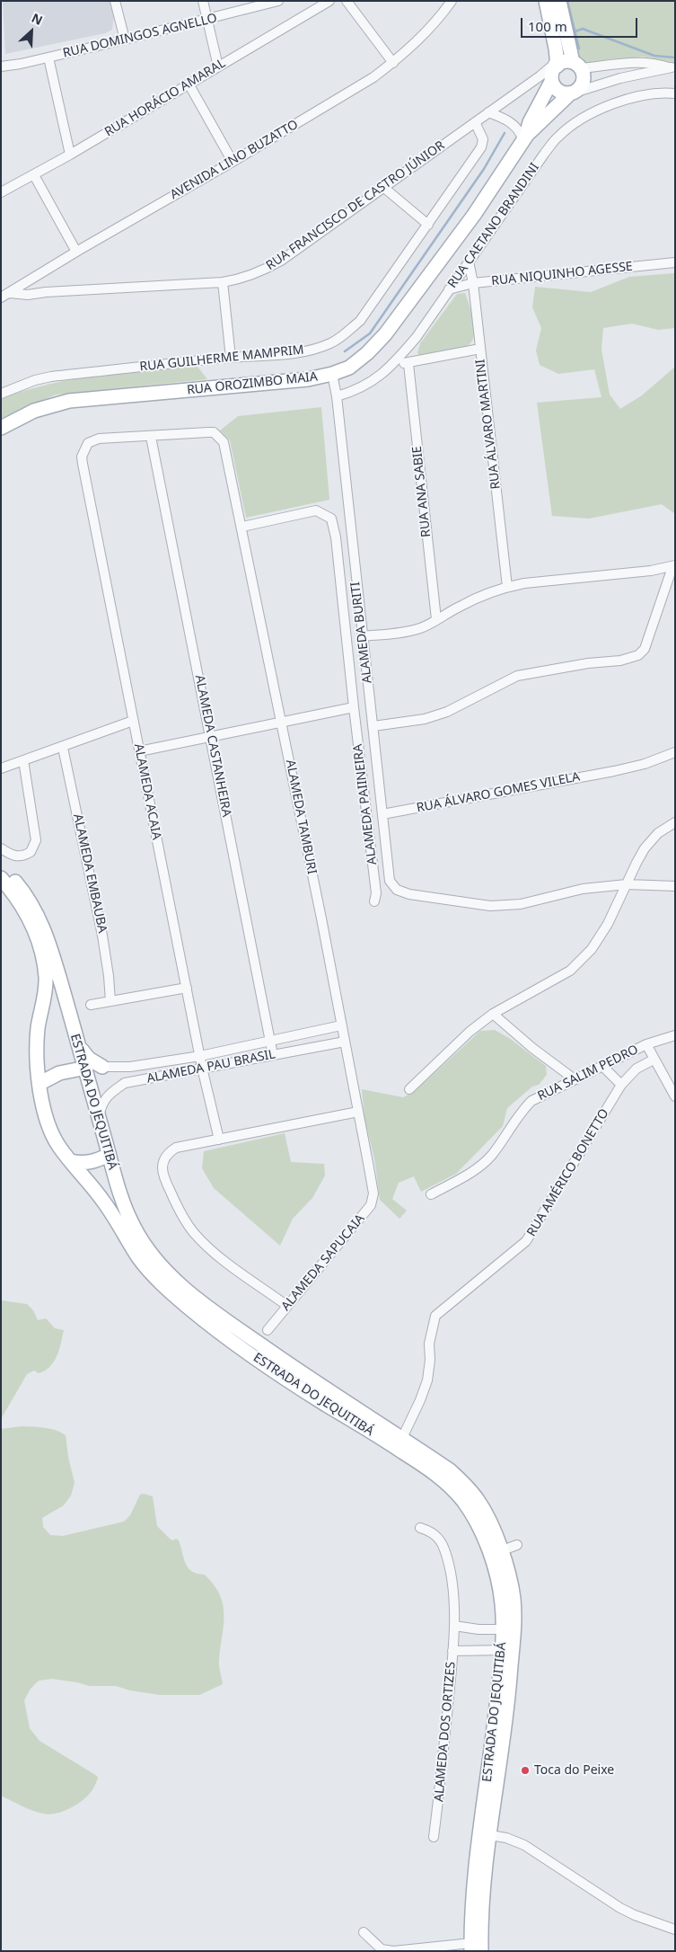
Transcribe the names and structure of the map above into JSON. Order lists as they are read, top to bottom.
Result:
{
  "streets": {
    "main road": ["RUA OROZIMBO MAIA", "ESTRADA DO JEQUITIBÁ"],
    "street": [
      "RUA DOMINGOS AGNELLO",
      "RUA HORÁCIO AMARAL",
      "AVENIDA LINO BUZATTO",
      "RUA FRANCISCO DE CASTRO JÚNIOR",
      "RUA CAETANO BRANDINI",
      "RUA NIQUINHO AGESSE",
      "RUA GUILHERME MAMPRIM",
      "RUA ÁLVARO MARTINI",
      "RUA ANA SABIE",
      "ALAMEDA BURITI",
      "ALAMEDA CASTANHEIRA",
      "ALAMEDA ACAIA",
      "RUA ÁLVARO GOMES VILELA",
      "ALAMEDA PAIINEIRA",
      "ALAMEDA TAMBURI",
      "ALAMEDA EMBAUBA",
      "ALAMEDA PAU BRASIL",
      "RUA SALIM PEDRO",
      "RUA AMÉRICO BONETTO",
      "ALAMEDA SAPUCAIA",
      "ALAMEDA DOS ORTIZES"
    ]
  },
  "crossings": [
    ["AVENIDA LINO BUZATTO", "RUA FRANCISCO DE CASTRO JÚNIOR"],
    ["RUA FRANCISCO DE CASTRO JÚNIOR", "RUA GUILHERME MAMPRIM"],
    ["RUA FRANCISCO DE CASTRO JÚNIOR", "RUA OROZIMBO MAIA"],
    ["RUA CAETANO BRANDINI", "RUA NIQUINHO AGESSE"],
    ["RUA CAETANO BRANDINI", "RUA ÁLVARO MARTINI"],
    ["RUA CAETANO BRANDINI", "ALAMEDA BURITI"],
    ["RUA NIQUINHO AGESSE", "RUA ÁLVARO MARTINI"],
    ["RUA OROZIMBO MAIA", "ALAMEDA BURITI"],
    ["ALAMEDA BURITI", "RUA ÁLVARO GOMES VILELA"],
    ["ALAMEDA CASTANHEIRA", "ALAMEDA ACAIA"],
    ["ALAMEDA CASTANHEIRA", "ALAMEDA TAMBURI"],
    ["ALAMEDA CASTANHEIRA", "ALAMEDA PAU BRASIL"],
    ["ALAMEDA ACAIA", "ALAMEDA TAMBURI"],
    ["ALAMEDA ACAIA", "ALAMEDA PAU BRASIL"],
    ["ALAMEDA PAIINEIRA", "ALAMEDA TAMBURI"],
    ["ALAMEDA TAMBURI", "ALAMEDA PAU BRASIL"],
    ["ALAMEDA TAMBURI", "ALAMEDA SAPUCAIA"],
    ["ALAMEDA PAU BRASIL", "ESTRADA DO JEQUITIBÁ"],
    ["ESTRADA DO JEQUITIBÁ", "RUA AMÉRICO BONETTO"]
  ],
  "places": ["Toca do Peixe"],
  "scale_bar": "100 m",
  "north": "top right"
}
